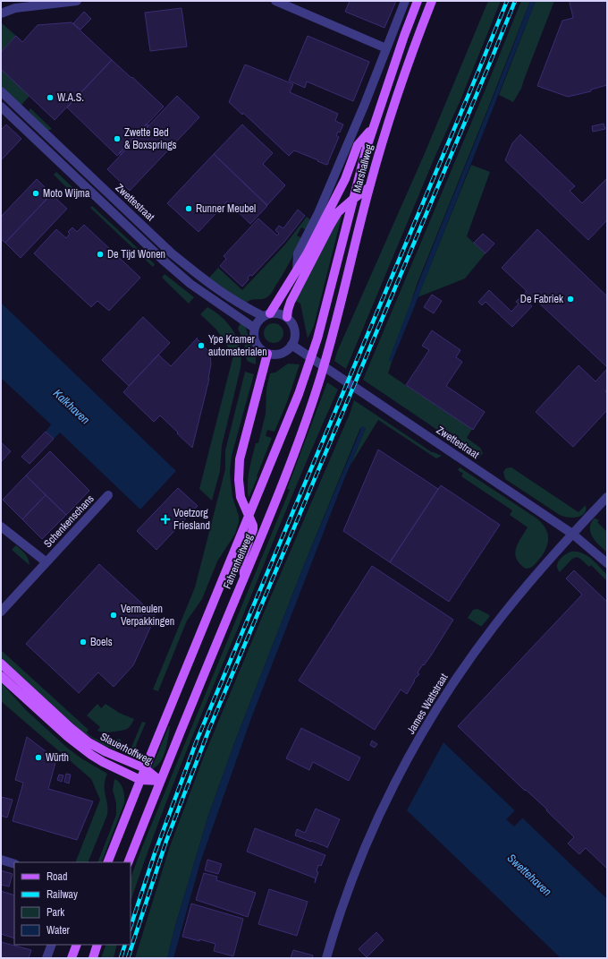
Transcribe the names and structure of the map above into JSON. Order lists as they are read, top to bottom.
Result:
{
  "streets": {
    "main road": ["Marshallweg", "Fahrenheitweg", "Slauerhoffweg"],
    "street": ["Zwettestraat", "Schenkenschans", "James Wattstraat"]
  },
  "crossings": [
    ["Marshallweg", "Fahrenheitweg"],
    ["Zwettestraat", "James Wattstraat"],
    ["Fahrenheitweg", "Slauerhoffweg"]
  ],
  "water": ["Kalkhaven", "Swettehaven"],
  "places": {
    "other": [
      "W.A.S.",
      "Zwette Bed & Boxsprings",
      "Moto Wijma",
      "Runner Meubel",
      "De Tijd Wonen",
      "De Fabriek",
      "Ype Kramer automaterialen",
      "Vermeulen Verpakkingen",
      "Boels",
      "Würth"
    ],
    "health": ["Voetzorg Friesland"]
  },
  "legend": [
    "Road",
    "Railway",
    "Park",
    "Water"
  ]
}
